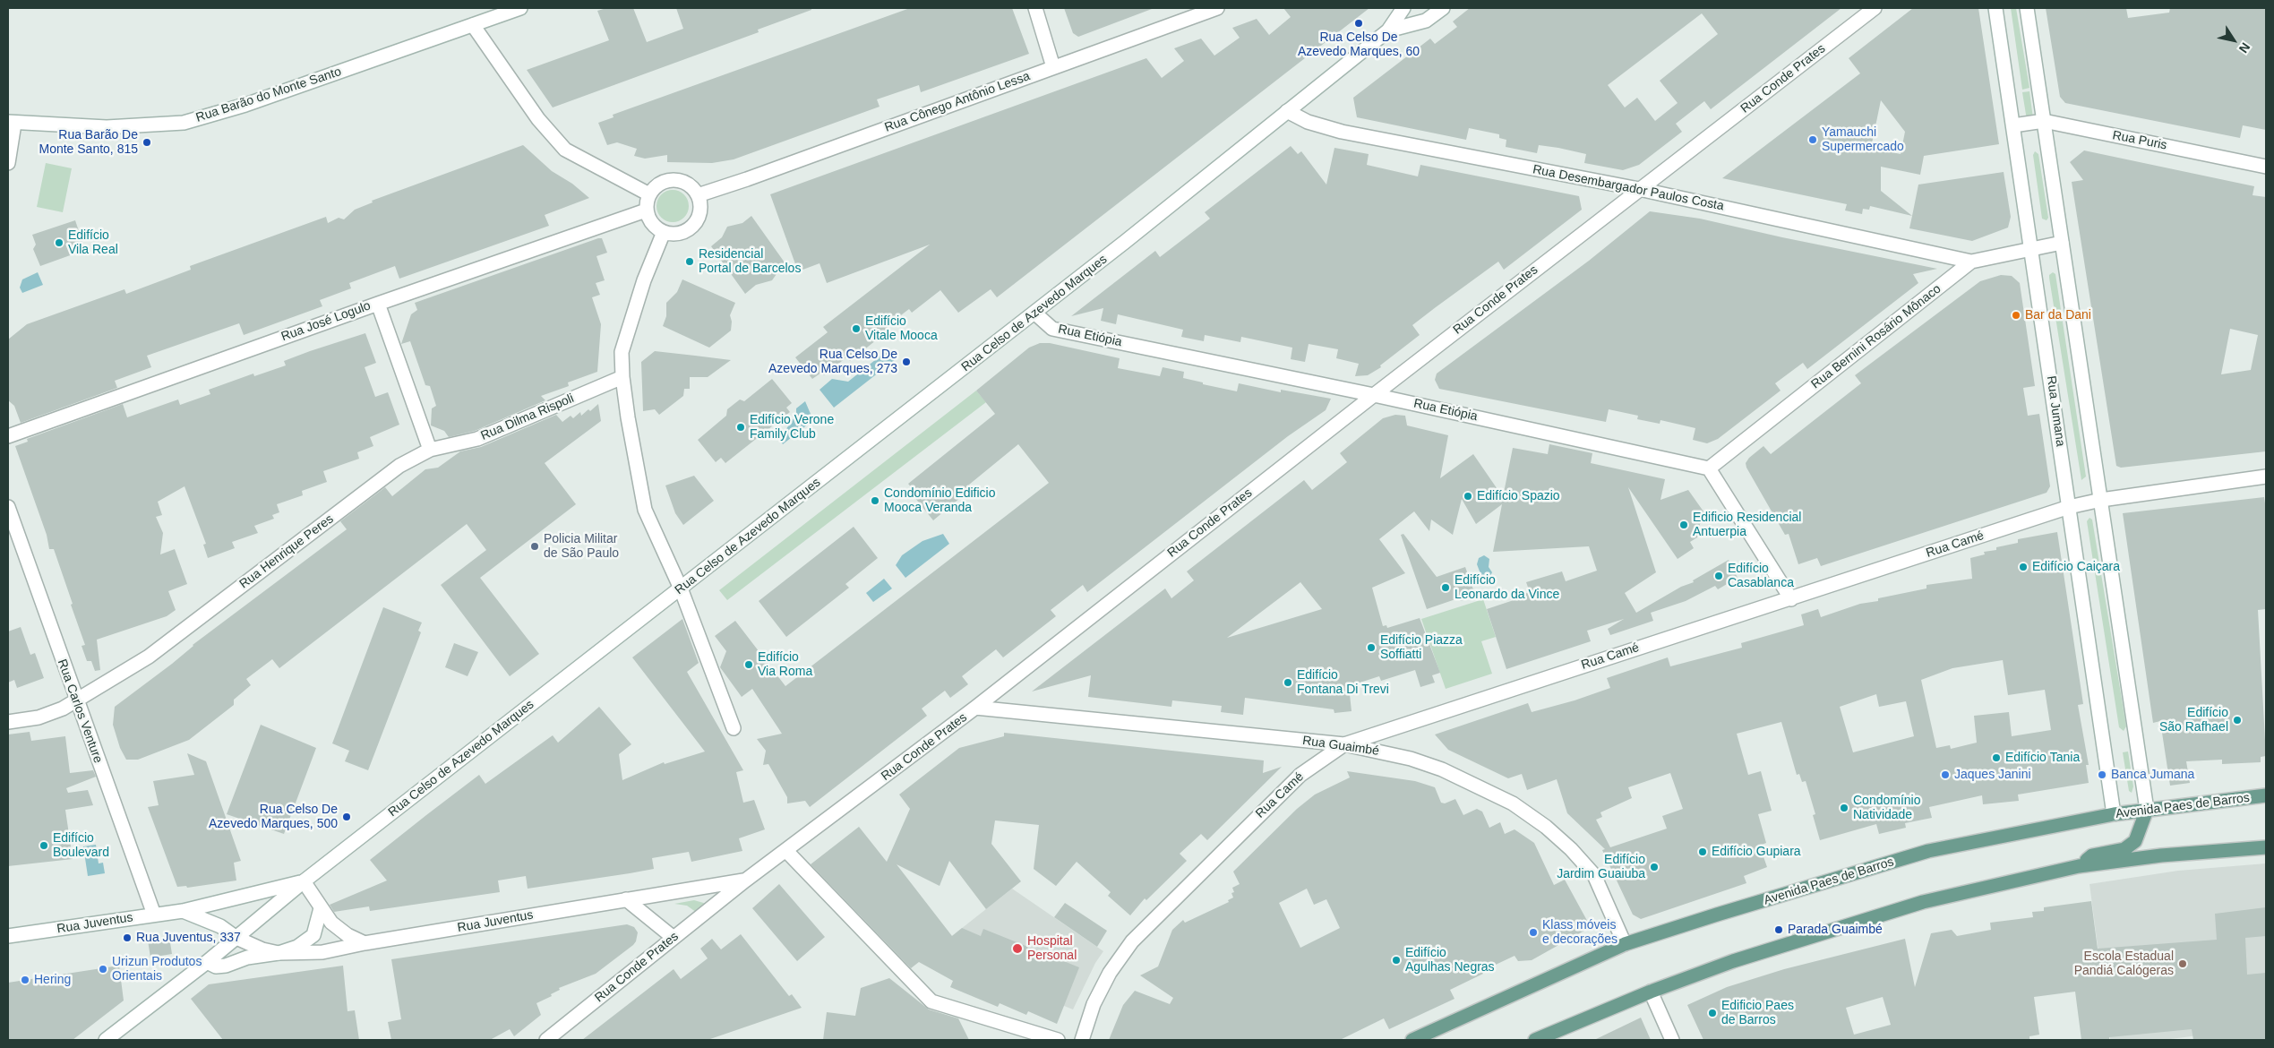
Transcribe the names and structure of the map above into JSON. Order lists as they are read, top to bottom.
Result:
{
  "streets": {
    "main road": ["Avenida Paes de Barros"],
    "street": [
      "Rua Conde Prates",
      "Rua Barão do Monte Santo",
      "Rua Cônego Antônio Lessa",
      "Rua Puris",
      "Rua Desembargador Paulos Costa",
      "Rua Celso de Azevedo Marques",
      "Rua José Logulo",
      "Rua Etiópia",
      "Rua Bernini Rosário Mônaco",
      "Rua Jumana",
      "Rua Dilma Rispoli",
      "Rua Camé",
      "Rua Henrique Peres",
      "Rua Carlos Venture",
      "Rua Guaimbé",
      "Rua Juventus"
    ]
  },
  "crossings": [
    ["Rua Conde Prates", "Rua Desembargador Paulos Costa"],
    ["Rua Conde Prates", "Rua Etiópia"],
    ["Rua Conde Prates", "Rua Guaimbé"],
    ["Rua Conde Prates", "Rua Juventus"],
    ["Rua Cônego Antônio Lessa", "Rua José Logulo"],
    ["Rua Puris", "Rua Jumana"],
    ["Rua Desembargador Paulos Costa", "Rua Celso de Azevedo Marques"],
    ["Rua Desembargador Paulos Costa", "Rua Bernini Rosário Mônaco"],
    ["Rua Celso de Azevedo Marques", "Rua Etiópia"],
    ["Rua Celso de Azevedo Marques", "Rua Juventus"],
    ["Rua Etiópia", "Rua Bernini Rosário Mônaco"],
    ["Rua Bernini Rosário Mônaco", "Rua Jumana"],
    ["Rua Jumana", "Rua Camé"],
    ["Rua Jumana", "Avenida Paes de Barros"],
    ["Rua Dilma Rispoli", "Rua Henrique Peres"],
    ["Rua Camé", "Rua Guaimbé"],
    ["Rua Henrique Peres", "Rua Carlos Venture"],
    ["Rua Carlos Venture", "Rua Juventus"],
    ["Rua Guaimbé", "Avenida Paes de Barros"]
  ],
  "places": [
    "Rua Celso De Azevedo Marques, 60",
    "Yamauchi Supermercado",
    "Rua Barão De Monte Santo, 815",
    "Edifício Vila Real",
    "Residencial Portal de Barcelos",
    "Bar da Dani",
    "Edifício Vitale Mooca",
    "Rua Celso De Azevedo Marques, 273",
    "Edifício Verone Family Club",
    "Edifício Spazio",
    "Condomínio Edificio Mooca Veranda",
    "Edificio Residencial Antuerpia",
    "Policia Militar de São Paulo",
    "Edifício Caiçara",
    "Edifício Casablanca",
    "Edifício Leonardo da Vince",
    "Edifício Piazza Soffiatti",
    "Edifício Via Roma",
    "Edifício Fontana Di Trevi",
    "Edifício São Rafhael",
    "Edifício Tania",
    "Jaques Janini",
    "Banca Jumana",
    "Condomínio Natividade",
    "Rua Celso De Azevedo Marques, 500",
    "Edifício Boulevard",
    "Edifício Gupiara",
    "Edifício Jardim Guaiuba",
    "Parada Guaimbé",
    "Klass móveis e decorações",
    "Rua Juventus, 337",
    "Hospital Personal",
    "Edifício Agulhas Negras",
    "Escola Estadual Pandiá Calógeras",
    "Urizun Produtos Orientais",
    "Hering",
    "Edificio Paes de Barros"
  ],
  "north": "bottom right"
}
